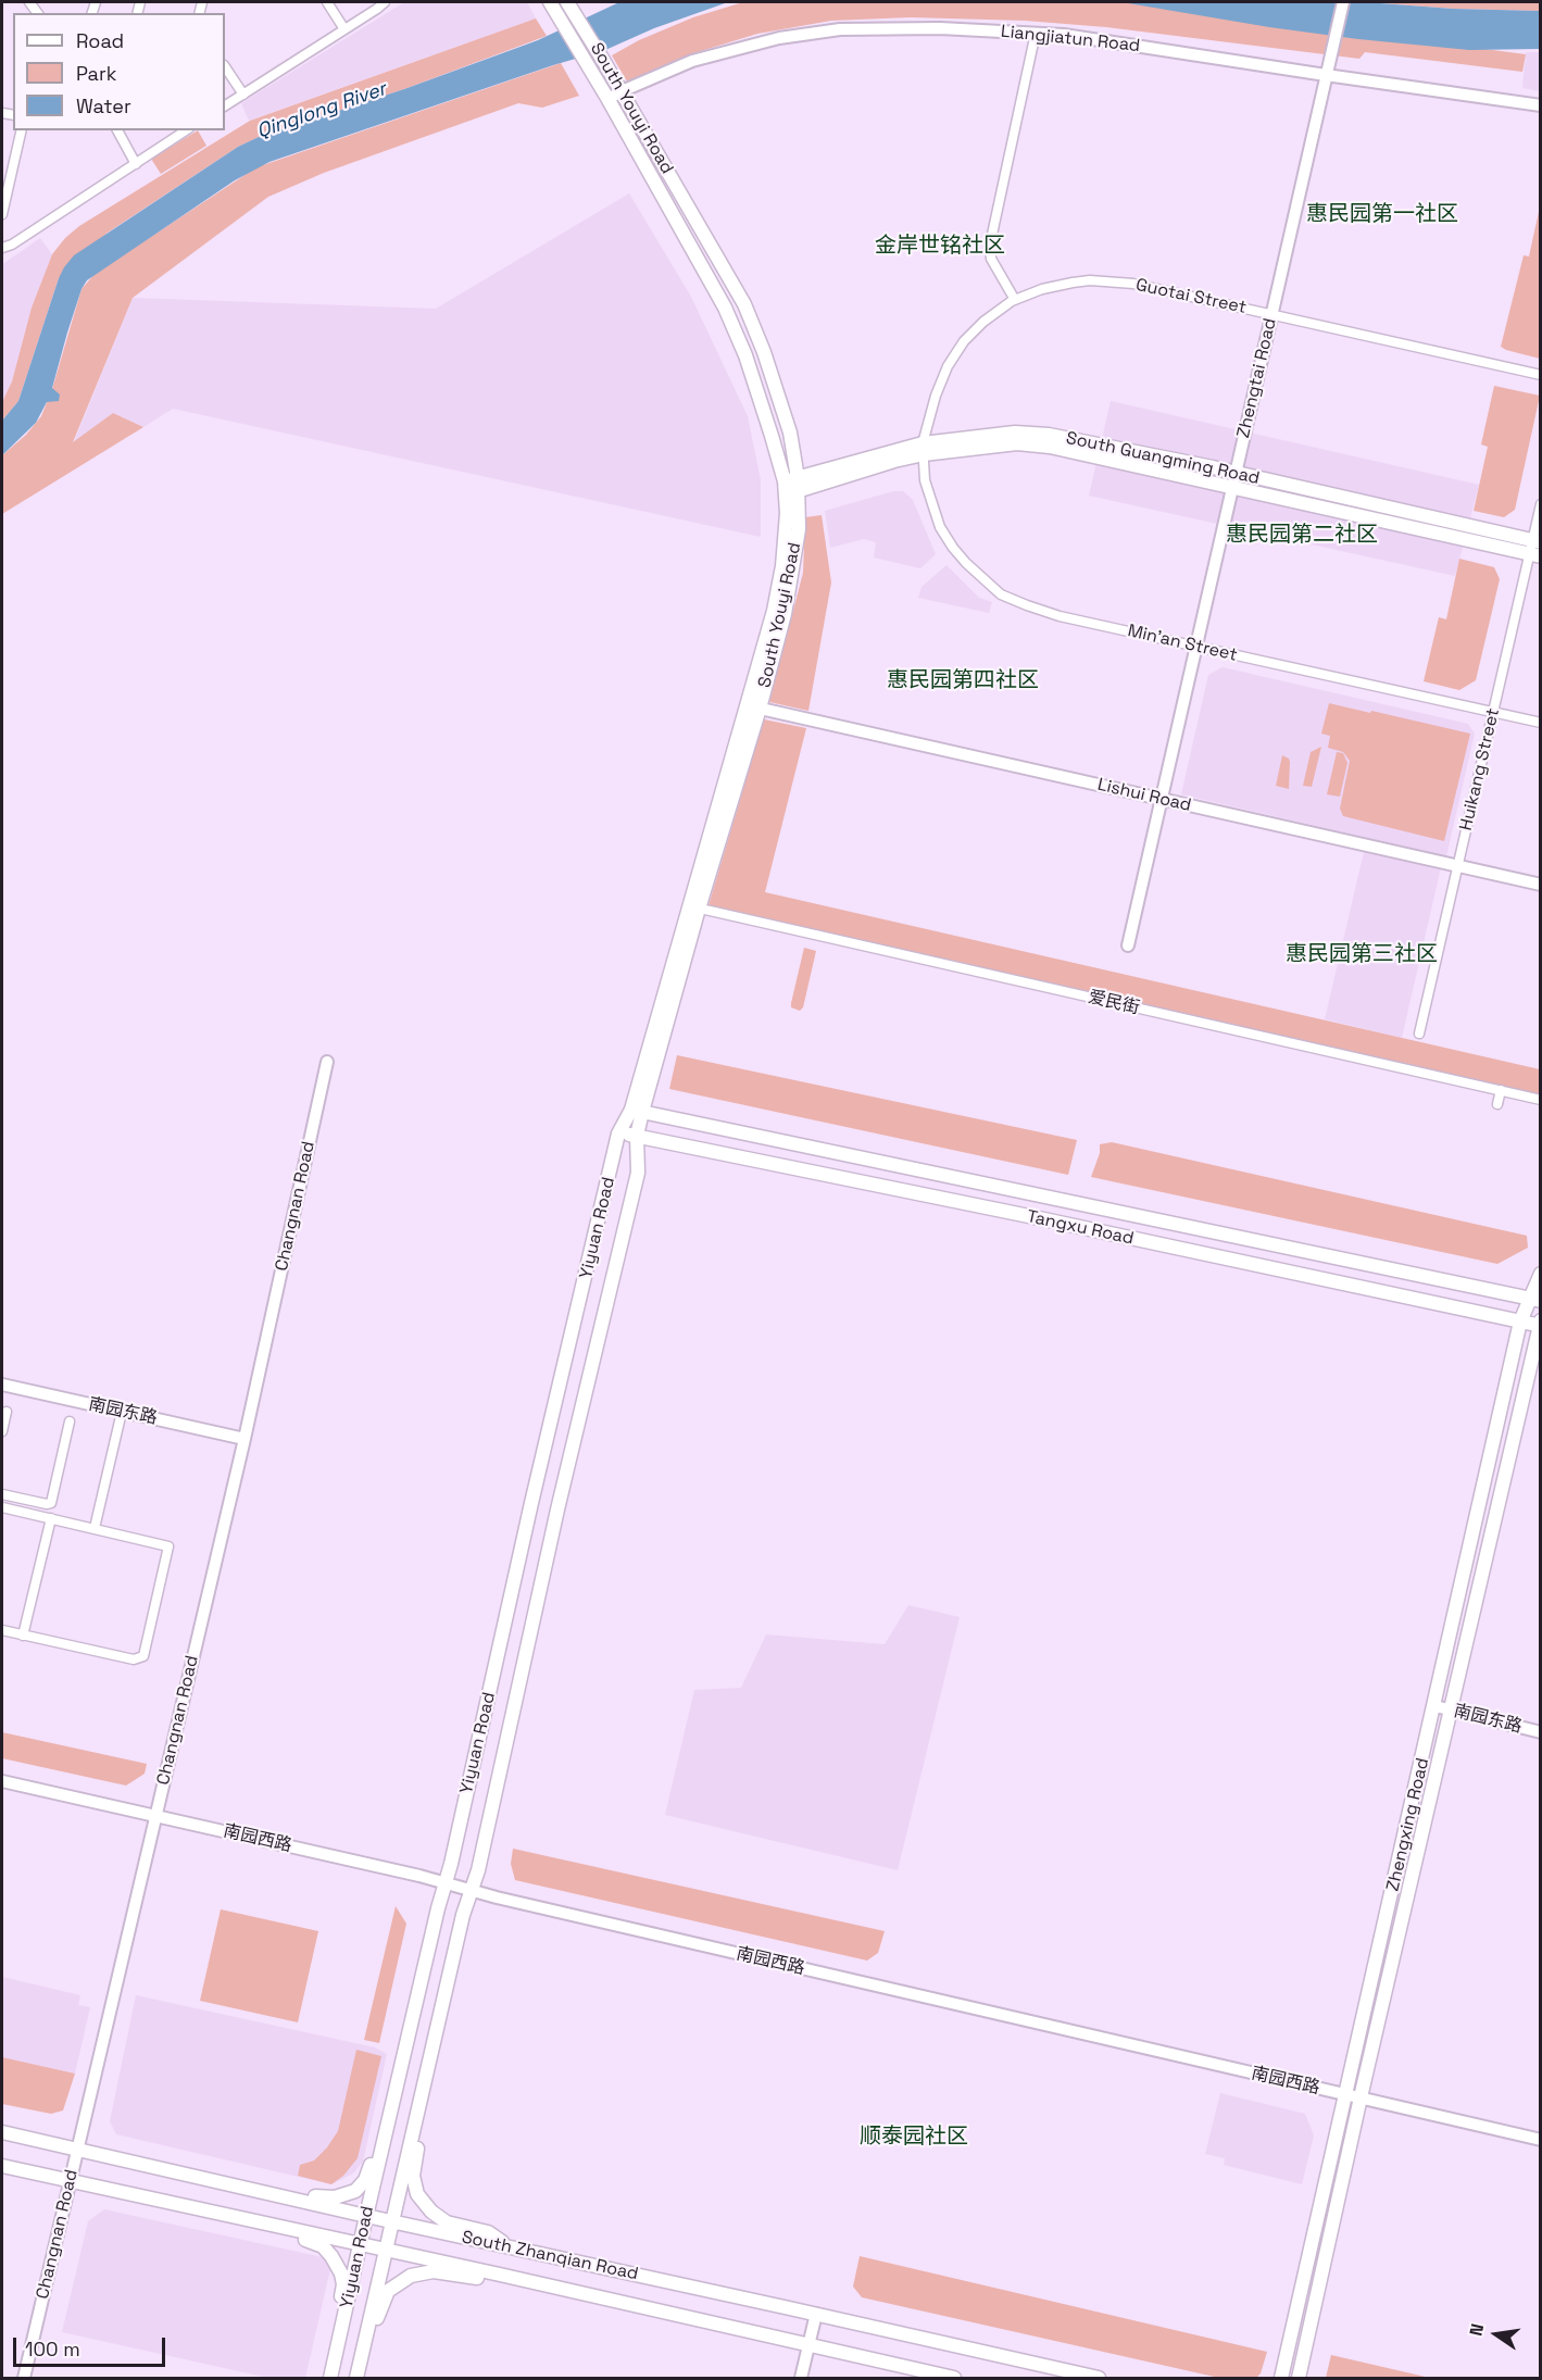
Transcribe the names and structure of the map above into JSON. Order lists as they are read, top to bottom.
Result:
{
  "streets": {
    "main road": [
      "South Youyi Road",
      "South Guangming Road",
      "Yiyuan Road",
      "Tangxu Road",
      "Zhengxing Road",
      "South Zhanqian Road"
    ],
    "street": [
      "Liangjiatun Road",
      "Guotai Street",
      "Zhengtai Road",
      "Min'an Street",
      "Huikang Street",
      "Lishui Road",
      "爱民街",
      "Changnan Road",
      "南园东路",
      "南园西路"
    ]
  },
  "crossings": [
    ["Liangjiatun Road", "South Youyi Road"],
    ["Liangjiatun Road", "Zhengtai Road"],
    ["South Youyi Road", "South Guangming Road"],
    ["South Youyi Road", "Lishui Road"],
    ["South Youyi Road", "爱民街"],
    ["South Youyi Road", "Yiyuan Road"],
    ["South Youyi Road", "Tangxu Road"],
    ["Guotai Street", "Zhengtai Road"],
    ["Guotai Street", "South Guangming Road"],
    ["Guotai Street", "Min'an Street"],
    ["Zhengtai Road", "South Guangming Road"],
    ["Zhengtai Road", "Min'an Street"],
    ["Zhengtai Road", "Lishui Road"],
    ["South Guangming Road", "Min'an Street"],
    ["South Guangming Road", "Huikang Street"],
    ["Min'an Street", "Huikang Street"],
    ["Huikang Street", "Lishui Road"],
    ["Changnan Road", "南园东路"],
    ["Changnan Road", "南园西路"],
    ["Changnan Road", "South Zhanqian Road"],
    ["Yiyuan Road", "Tangxu Road"],
    ["Yiyuan Road", "南园西路"],
    ["Yiyuan Road", "South Zhanqian Road"],
    ["Tangxu Road", "Zhengxing Road"],
    ["南园东路", "Zhengxing Road"],
    ["Zhengxing Road", "南园西路"]
  ],
  "districts": [
    "惠民园第一社区",
    "金岸世铭社区",
    "惠民园第二社区",
    "惠民园第四社区",
    "惠民园第三社区",
    "顺泰园社区"
  ],
  "water": ["Qinglong River"],
  "legend": ["Road", "Park", "Water"],
  "scale_bar": "100 m",
  "north": "left"
}
